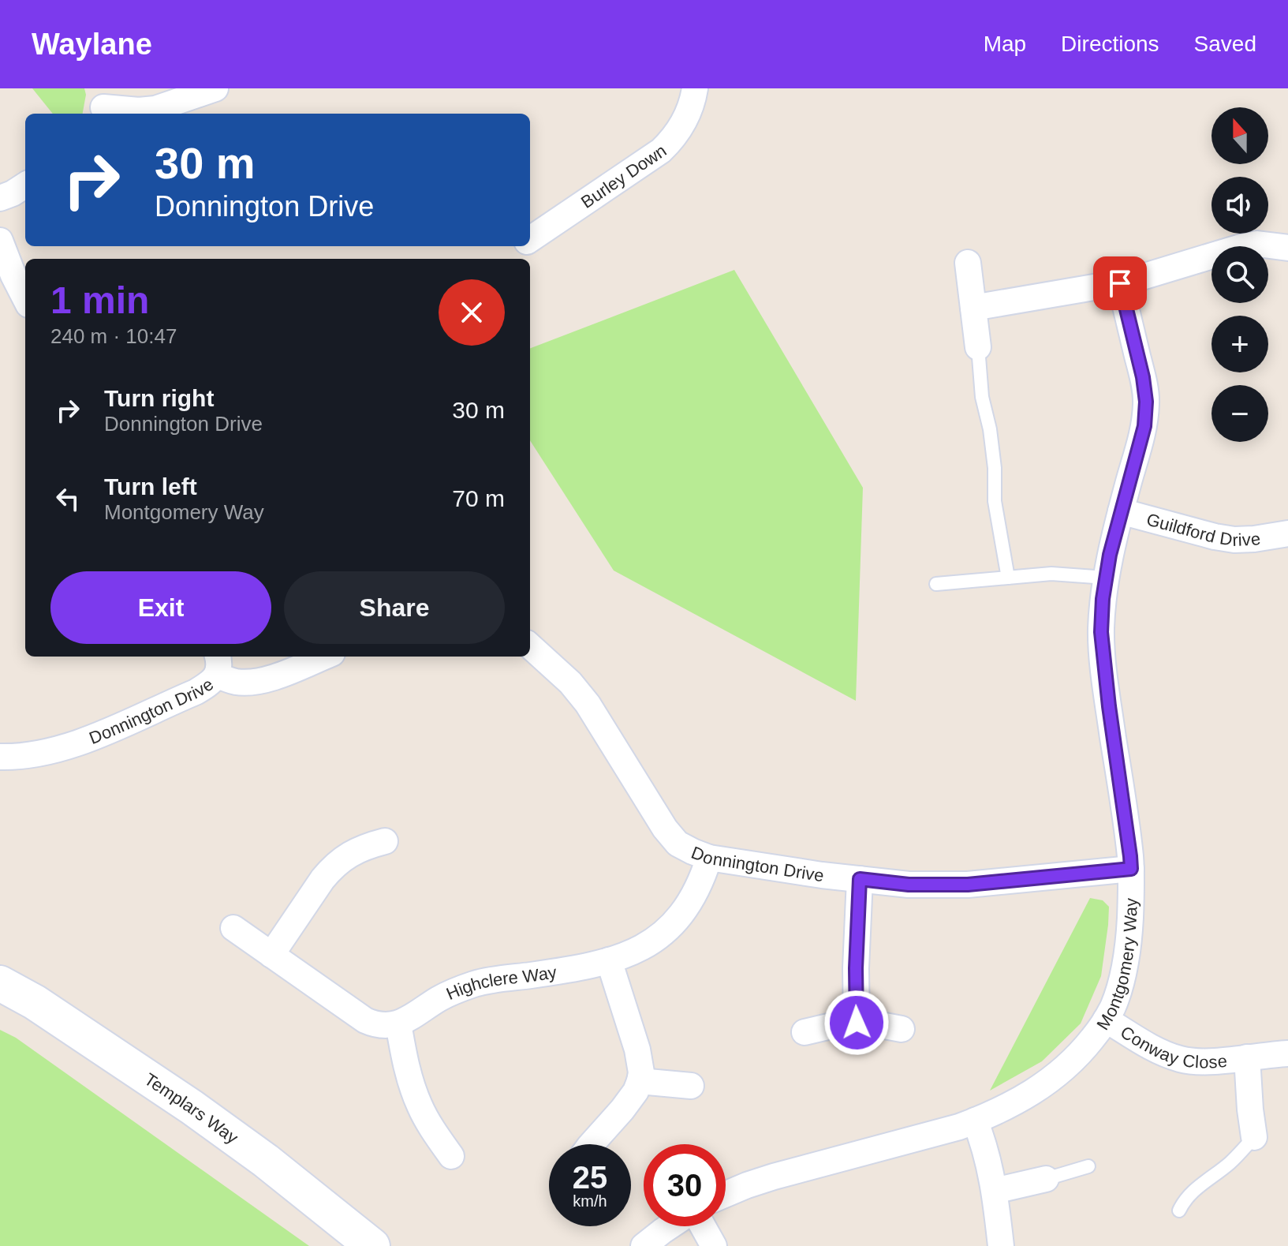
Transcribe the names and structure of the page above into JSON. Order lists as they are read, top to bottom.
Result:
{
  "streets": {
    "street": [
      "Burley Down",
      "Guildford Drive",
      "Donnington Drive",
      "Montgomery Way",
      "Highclere Way",
      "Conway Close",
      "Templars Way"
    ]
  },
  "crossings": [
    ["Guildford Drive", "Montgomery Way"],
    ["Donnington Drive", "Montgomery Way"],
    ["Donnington Drive", "Highclere Way"],
    ["Montgomery Way", "Conway Close"]
  ],
  "north": "top",
  "page": {
    "header": "Waylane",
    "nav": ["Map", "Directions", "Saved"],
    "map_buttons": ["+", "−"],
    "turn": ["30 m", "Donnington Drive"],
    "heading": ["1 min", "240 m · 10:47"],
    "list": [
      {
        "name": "Turn right",
        "note": "Donnington Drive",
        "value": "30 m"
      },
      {
        "name": "Turn left",
        "note": "Montgomery Way",
        "value": "70 m"
      }
    ],
    "buttons": ["Exit", "Share"],
    "speed": "25 km/h",
    "limit": "30"
  }
}
